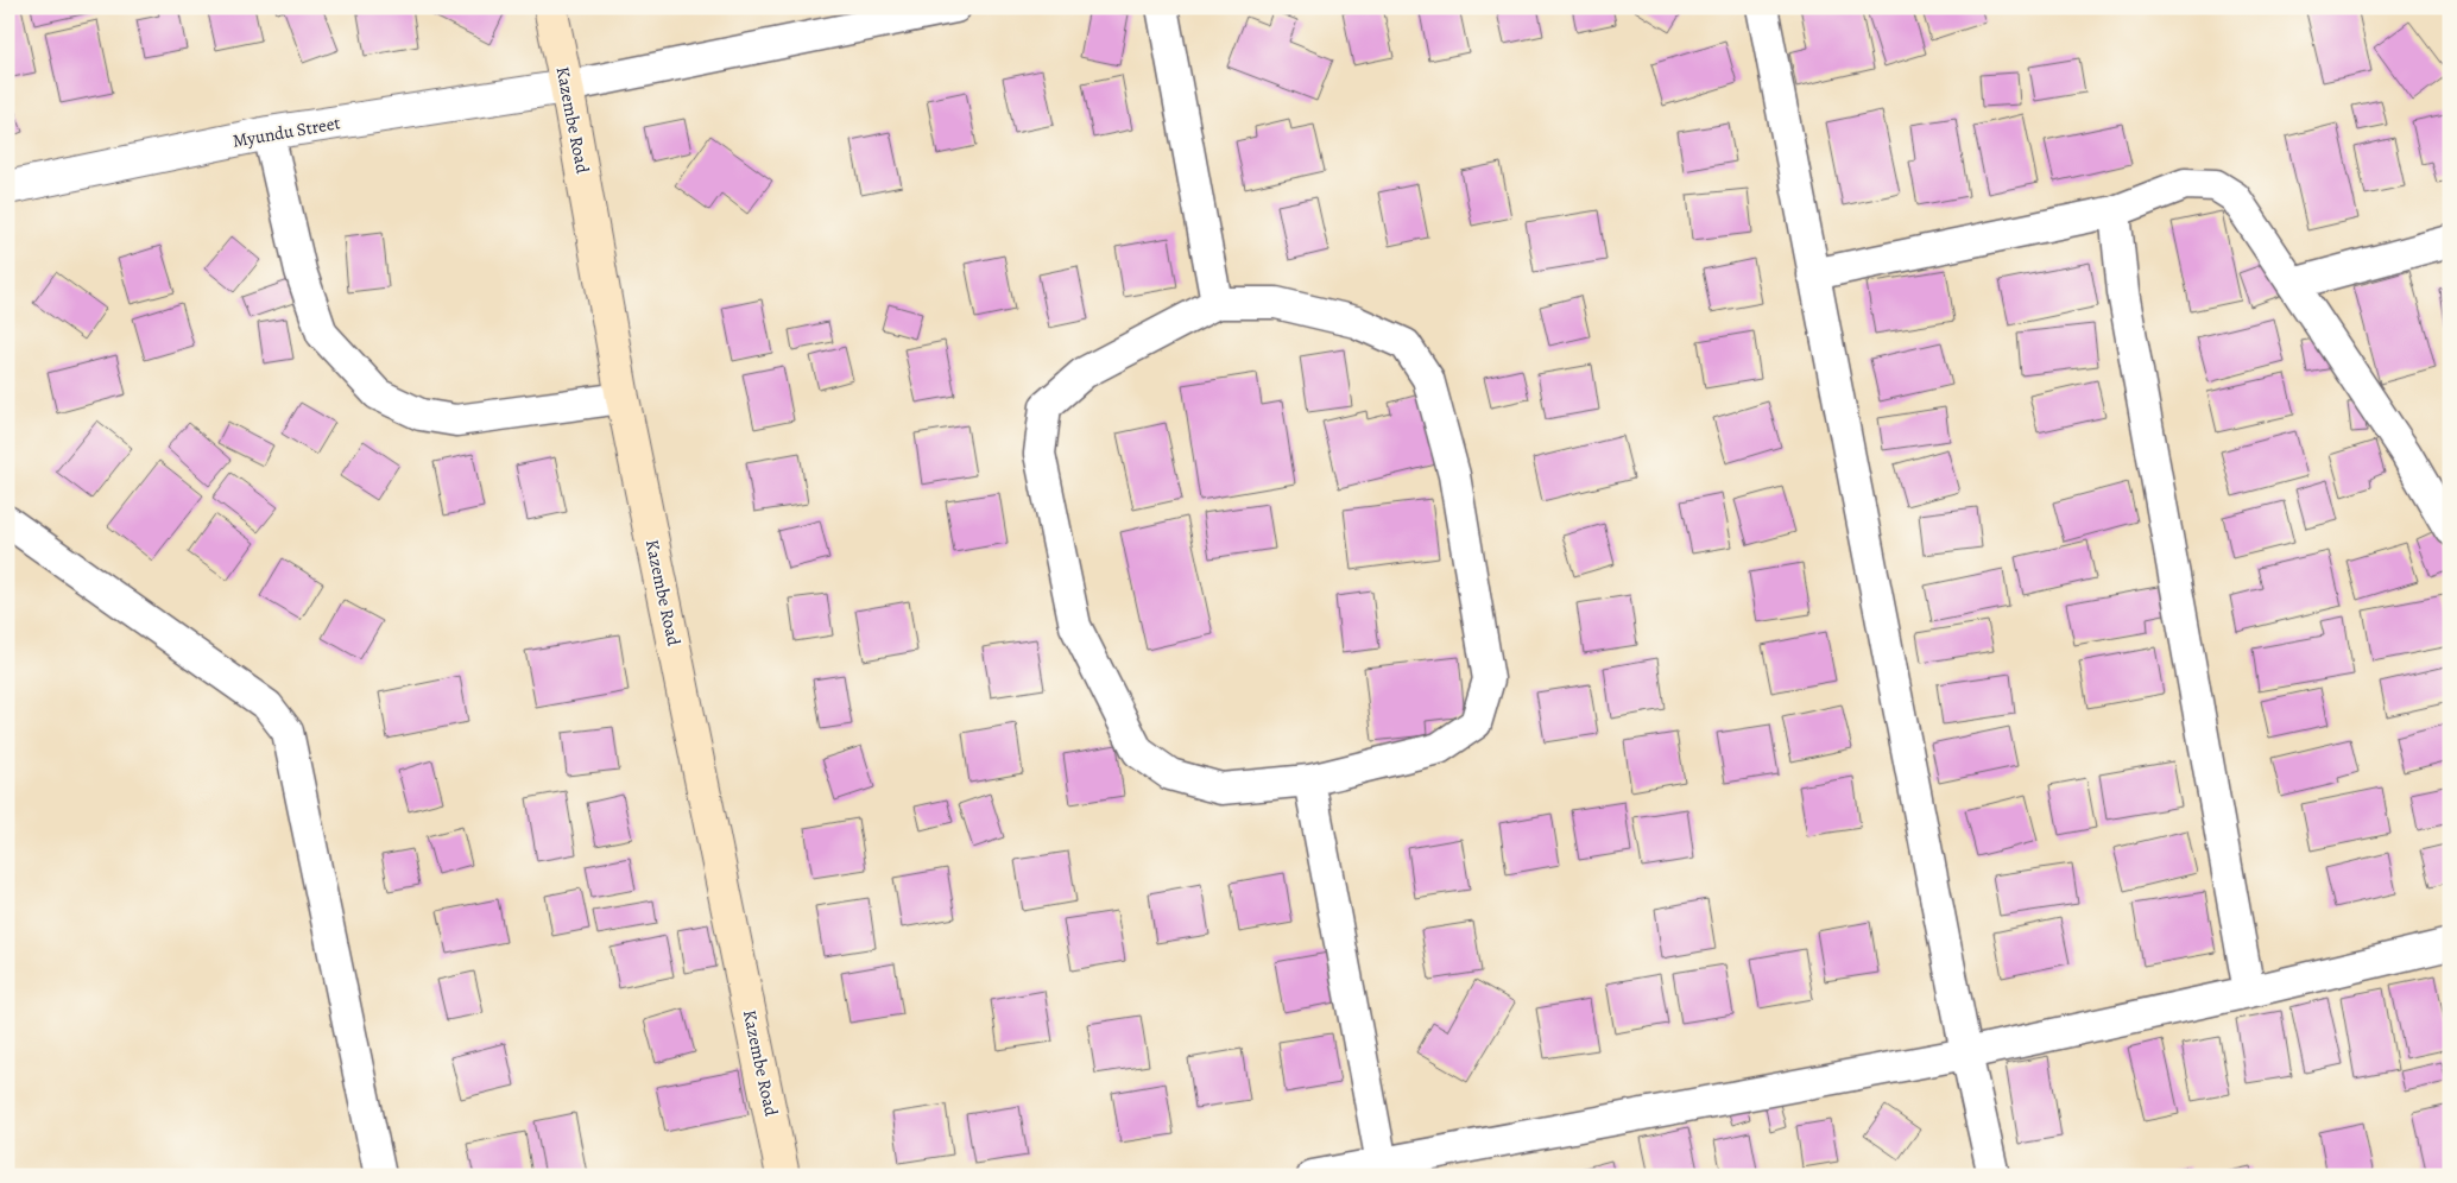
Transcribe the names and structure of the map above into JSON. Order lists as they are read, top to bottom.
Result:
{
  "streets": {
    "main road": ["Kazembe Road"],
    "street": ["Myundu Street"]
  },
  "crossings": [
    ["Kazembe Road", "Myundu Street"]
  ]
}
